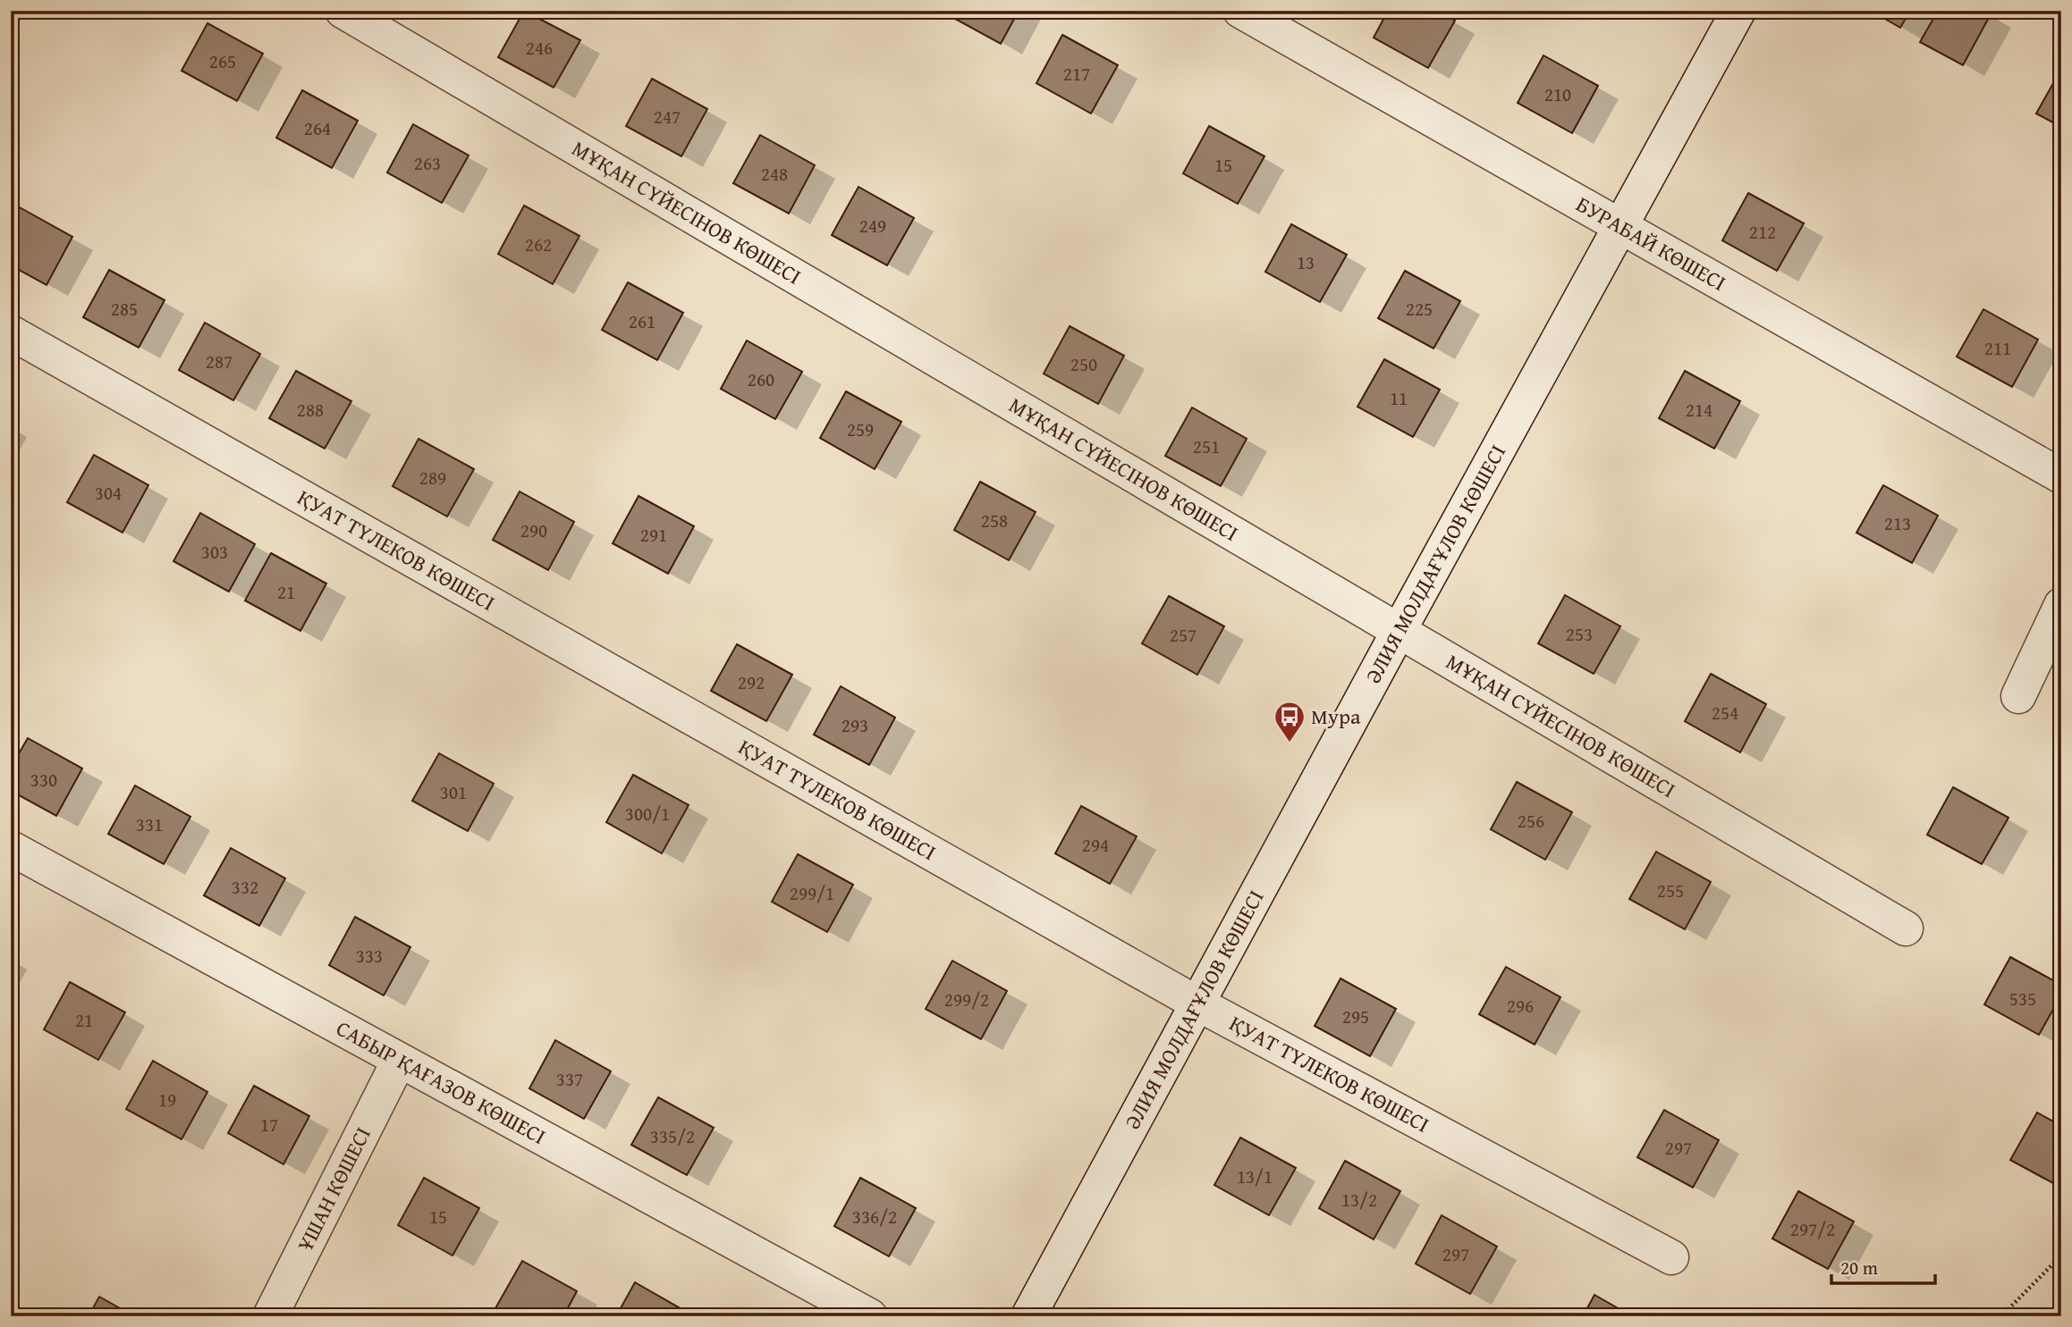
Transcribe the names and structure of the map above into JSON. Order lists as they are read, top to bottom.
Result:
{
  "streets": {
    "street": [
      "МҰҚАН СҮЙЕСІНОВ КӨШЕСІ",
      "БУРАБАЙ КӨШЕСI",
      "ҚУАТ ТҮЛЕКОВ КӨШЕСІ",
      "ӘЛИЯ МОЛДАҒҰЛОВ КӨШЕСІ",
      "САБЫР ҚАҒАЗОВ КӨШЕСІ",
      "ҰШАН КӨШЕСІ"
    ]
  },
  "crossings": [
    ["МҰҚАН СҮЙЕСІНОВ КӨШЕСІ", "ӘЛИЯ МОЛДАҒҰЛОВ КӨШЕСІ"],
    ["БУРАБАЙ КӨШЕСI", "ӘЛИЯ МОЛДАҒҰЛОВ КӨШЕСІ"],
    ["ҚУАТ ТҮЛЕКОВ КӨШЕСІ", "ӘЛИЯ МОЛДАҒҰЛОВ КӨШЕСІ"],
    ["САБЫР ҚАҒАЗОВ КӨШЕСІ", "ҰШАН КӨШЕСІ"]
  ],
  "places": {
    "bus stop": ["Мура"]
  },
  "house_numbers": [
    "246",
    "265",
    "217",
    "210",
    "247",
    "264",
    "263",
    "15",
    "248",
    "249",
    "212",
    "262",
    "13",
    "285",
    "225",
    "261",
    "211",
    "287",
    "250",
    "260",
    "11",
    "288",
    "214",
    "259",
    "251",
    "289",
    "304",
    "258",
    "213",
    "290",
    "291",
    "303",
    "21",
    "253",
    "257",
    "292",
    "254",
    "293",
    "330",
    "301",
    "300/1",
    "256",
    "331",
    "294",
    "332",
    "255",
    "299/1",
    "333",
    "535",
    "299/2",
    "296",
    "295",
    "21",
    "337",
    "19",
    "17",
    "335/2",
    "297",
    "13/1",
    "13/2",
    "15",
    "336/2",
    "297/2",
    "297"
  ],
  "scale_bar": "20 m"
}
